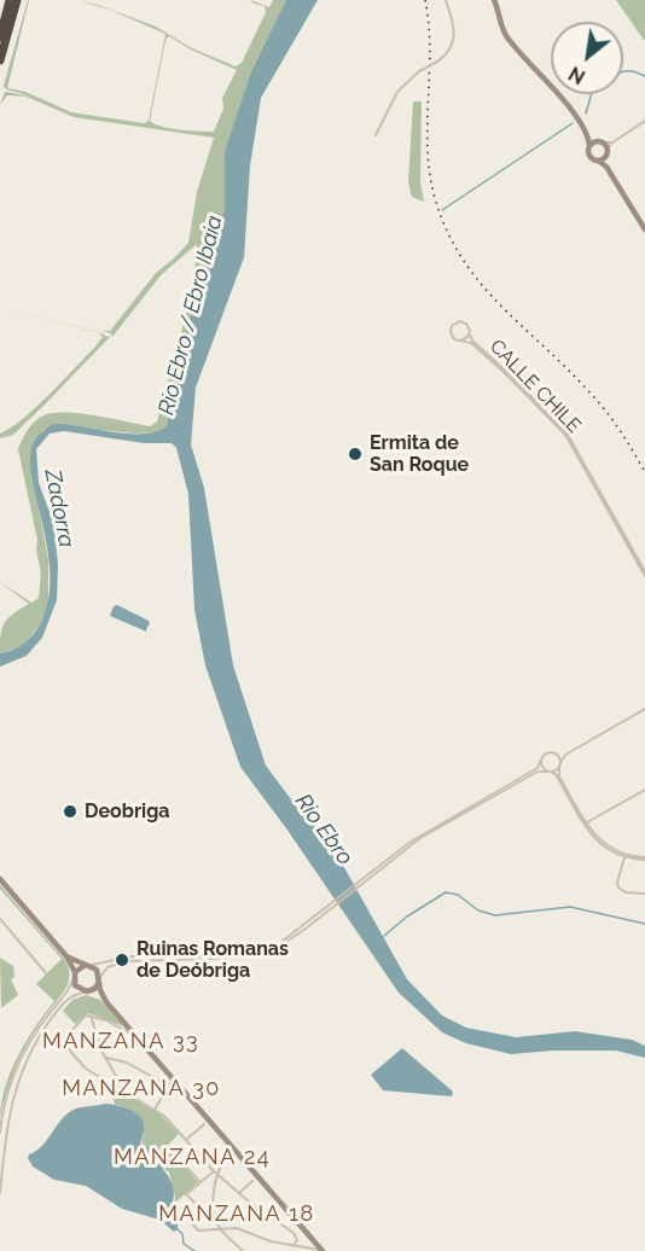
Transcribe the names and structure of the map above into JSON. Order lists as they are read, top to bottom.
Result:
{
  "streets": {
    "street": ["CALLE CHILE"]
  },
  "districts": [
    "MANZANA 33",
    "MANZANA 30",
    "MANZANA 24",
    "MANZANA 18"
  ],
  "water": ["Río Ebro / Ebro Ibaia", "Zadorra", "Río Ebro"],
  "places": ["Ermita de San Roque", "Deobriga", "Ruinas Romanas de Deóbriga"],
  "north": "bottom left"
}
